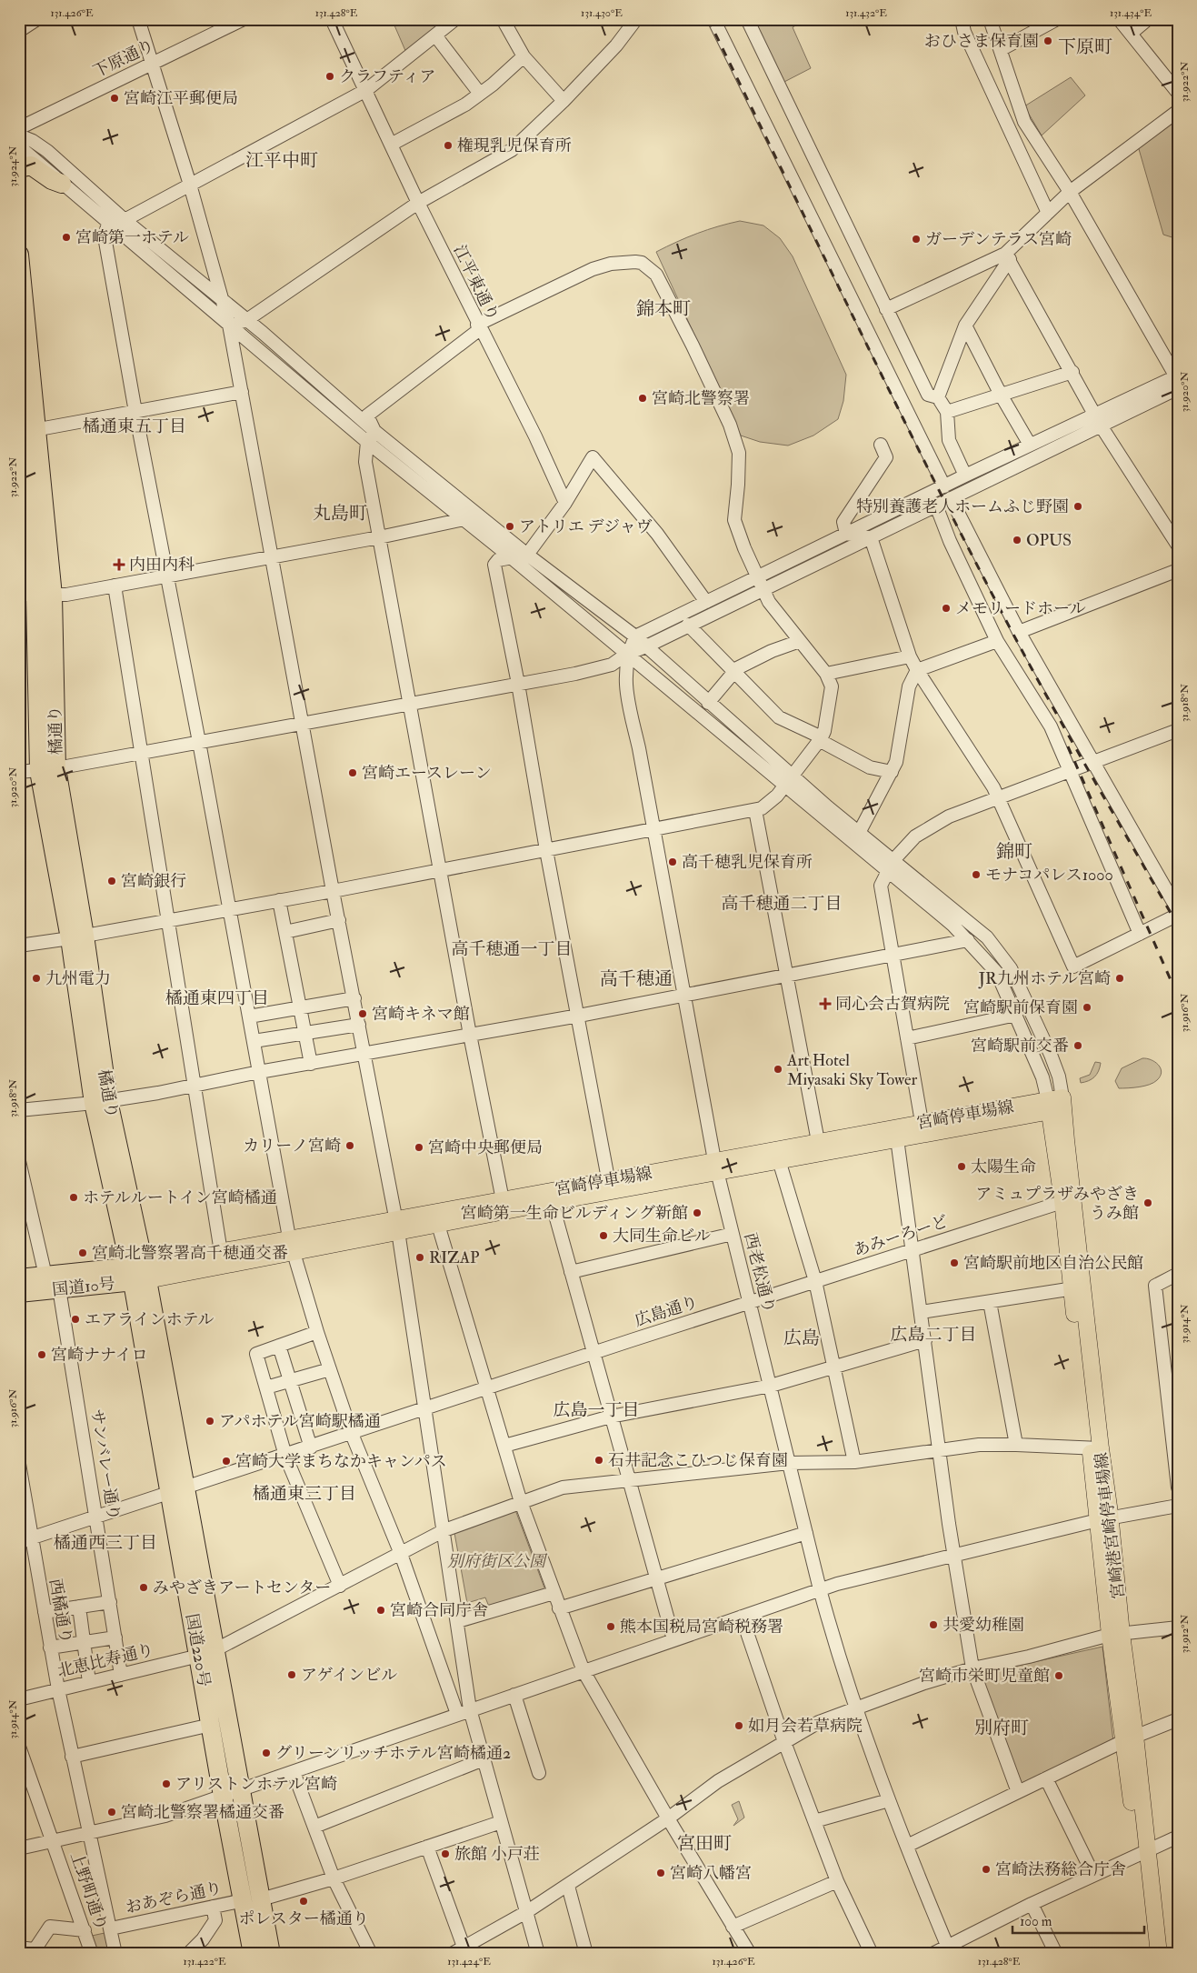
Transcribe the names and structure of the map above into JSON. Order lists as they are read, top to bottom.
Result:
{
  "streets": {
    "highway": ["橘通り", "国道10号", "国道220号"],
    "main road": ["宮崎停車場線", "宮崎港宮崎停車場線"],
    "street": [
      "下原通り",
      "江平東通り",
      "あみーろーど",
      "西老松通り",
      "広島通り",
      "サンバレー通り",
      "西橘通り",
      "北恵比寿通り",
      "上野町通り",
      "おあぞら通り"
    ]
  },
  "crossings": [
    ["橘通り", "宮崎停車場線"],
    ["橘通り", "国道10号"],
    ["橘通り", "国道220号"],
    ["宮崎停車場線", "西老松通り"],
    ["宮崎停車場線", "国道10号"],
    ["宮崎停車場線", "宮崎港宮崎停車場線"],
    ["宮崎停車場線", "国道220号"],
    ["あみーろーど", "西老松通り"],
    ["あみーろーど", "広島通り"],
    ["あみーろーど", "宮崎港宮崎停車場線"],
    ["西老松通り", "広島通り"],
    ["西老松通り", "北恵比寿通り"],
    ["国道10号", "サンバレー通り"],
    ["国道10号", "国道220号"],
    ["広島通り", "サンバレー通り"],
    ["広島通り", "西橘通り"],
    ["広島通り", "国道220号"],
    ["サンバレー通り", "北恵比寿通り"],
    ["宮崎港宮崎停車場線", "北恵比寿通り"],
    ["西橘通り", "北恵比寿通り"],
    ["西橘通り", "上野町通り"],
    ["国道220号", "北恵比寿通り"],
    ["国道220号", "おあぞら通り"],
    ["上野町通り", "おあぞら通り"]
  ],
  "districts": [
    "下原町",
    "江平中町",
    "錦本町",
    "橘通東五丁目",
    "丸島町",
    "錦町",
    "高千穂通二丁目",
    "高千穂通一丁目",
    "高千穂通",
    "橘通東四丁目",
    "広島二丁目",
    "広島",
    "広島一丁目",
    "橘通東三丁目",
    "橘通西三丁目",
    "別府町",
    "宮田町"
  ],
  "parks": ["別府街区公園"],
  "places": {
    "other": [
      "おひさま保育園",
      "クラフティア",
      "宮崎江平郵便局",
      "権現乳児保育所",
      "宮崎第一ホテル",
      "ガーデンテラス宮崎",
      "宮崎北警察署",
      "特別養護老人ホームふじ野園",
      "アトリエ デジャヴ",
      "OPUS",
      "メモリードホール",
      "宮崎エースレーン",
      "高千穂乳児保育所",
      "モナコパレス1000",
      "宮崎銀行",
      "九州電力",
      "JR九州ホテル宮崎",
      "宮崎駅前保育園",
      "宮崎キネマ館",
      "宮崎駅前交番",
      "Art Hotel Miyasaki Sky Tower",
      "カリーノ宮崎",
      "宮崎中央郵便局",
      "太陽生命",
      "ホテルルートイン宮崎橘通",
      "アミュプラザみやざき うみ館",
      "宮崎第一生命ビルディング新館",
      "大同生命ビル",
      "宮崎北警察署高千穂通交番",
      "RIZAP",
      "宮崎駅前地区自治公民館",
      "エアラインホテル",
      "宮崎ナナイロ",
      "アパホテル宮崎駅橘通",
      "石井記念こひつじ保育園",
      "宮崎大学まちなかキャンパス",
      "みやざきアートセンター",
      "宮崎合同庁舎",
      "共愛幼稚園",
      "熊本国税局宮崎税務署",
      "アゲインビル",
      "宮崎市栄町児童館",
      "如月会若草病院",
      "グリーンリッチホテル宮崎橘通2",
      "アリストンホテル宮崎",
      "宮崎北警察署橘通交番",
      "旅館 小戸荘",
      "宮崎法務総合庁舎",
      "宮崎八幡宮",
      "ポレスター橘通り"
    ],
    "health": ["内田内科", "同心会古賀病院"]
  },
  "scale_bar": "100 m",
  "coordinates": [
    "131.426°E",
    "131.428°E",
    "131.430°E",
    "131.432°E",
    "131.434°E",
    "31.922°N",
    "31.924°N",
    "31.920°N",
    "31.918°N",
    "31.916°N",
    "31.914°N",
    "31.912°N",
    "131.422°E",
    "131.424°E"
  ]
}
